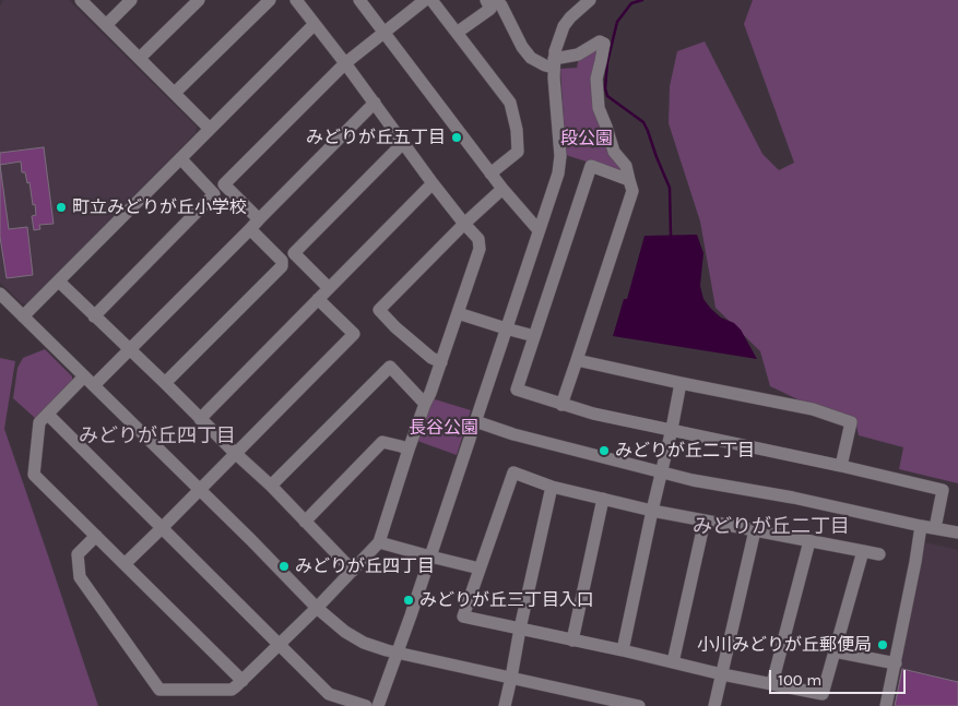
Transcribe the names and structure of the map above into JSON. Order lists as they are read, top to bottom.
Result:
{
  "districts": ["みどりが丘四丁目", "みどりが丘二丁目"],
  "parks": ["段公園", "長谷公園"],
  "places": [
    "みどりが丘五丁目",
    "町立みどりが丘小学校",
    "みどりが丘二丁目",
    "みどりが丘四丁目",
    "みどりが丘三丁目入口",
    "小川みどりが丘郵便局"
  ],
  "scale_bar": "100 m"
}
